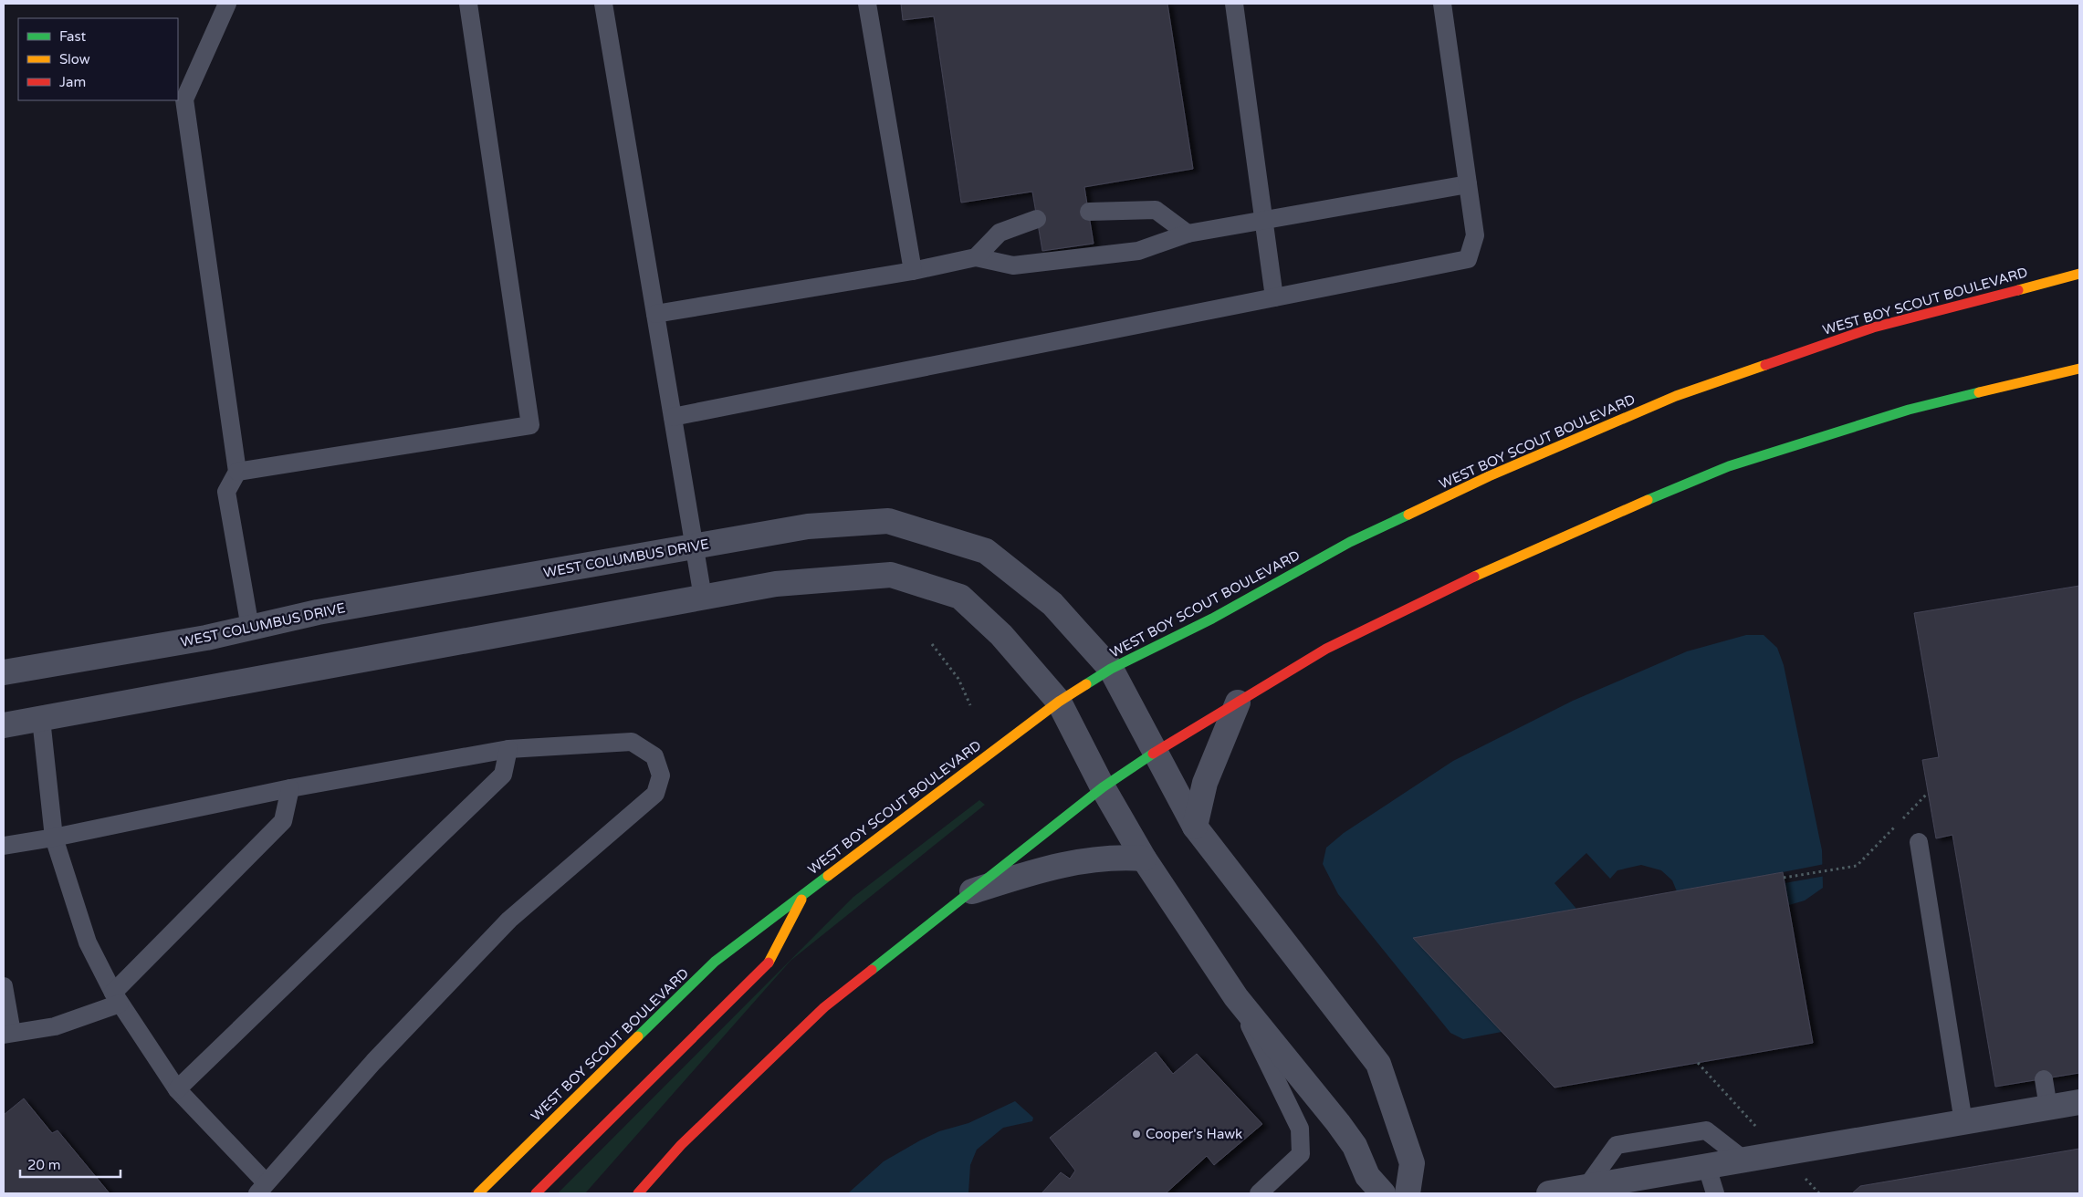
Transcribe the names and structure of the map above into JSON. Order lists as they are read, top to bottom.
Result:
{
  "streets": {
    "main road": ["WEST BOY SCOUT BOULEVARD"],
    "street": ["WEST COLUMBUS DRIVE"]
  },
  "crossings": [
    ["WEST BOY SCOUT BOULEVARD", "WEST COLUMBUS DRIVE"]
  ],
  "places": ["Cooper's Hawk"],
  "legend": ["Fast", "Slow", "Jam"],
  "scale_bar": "20 m"
}
